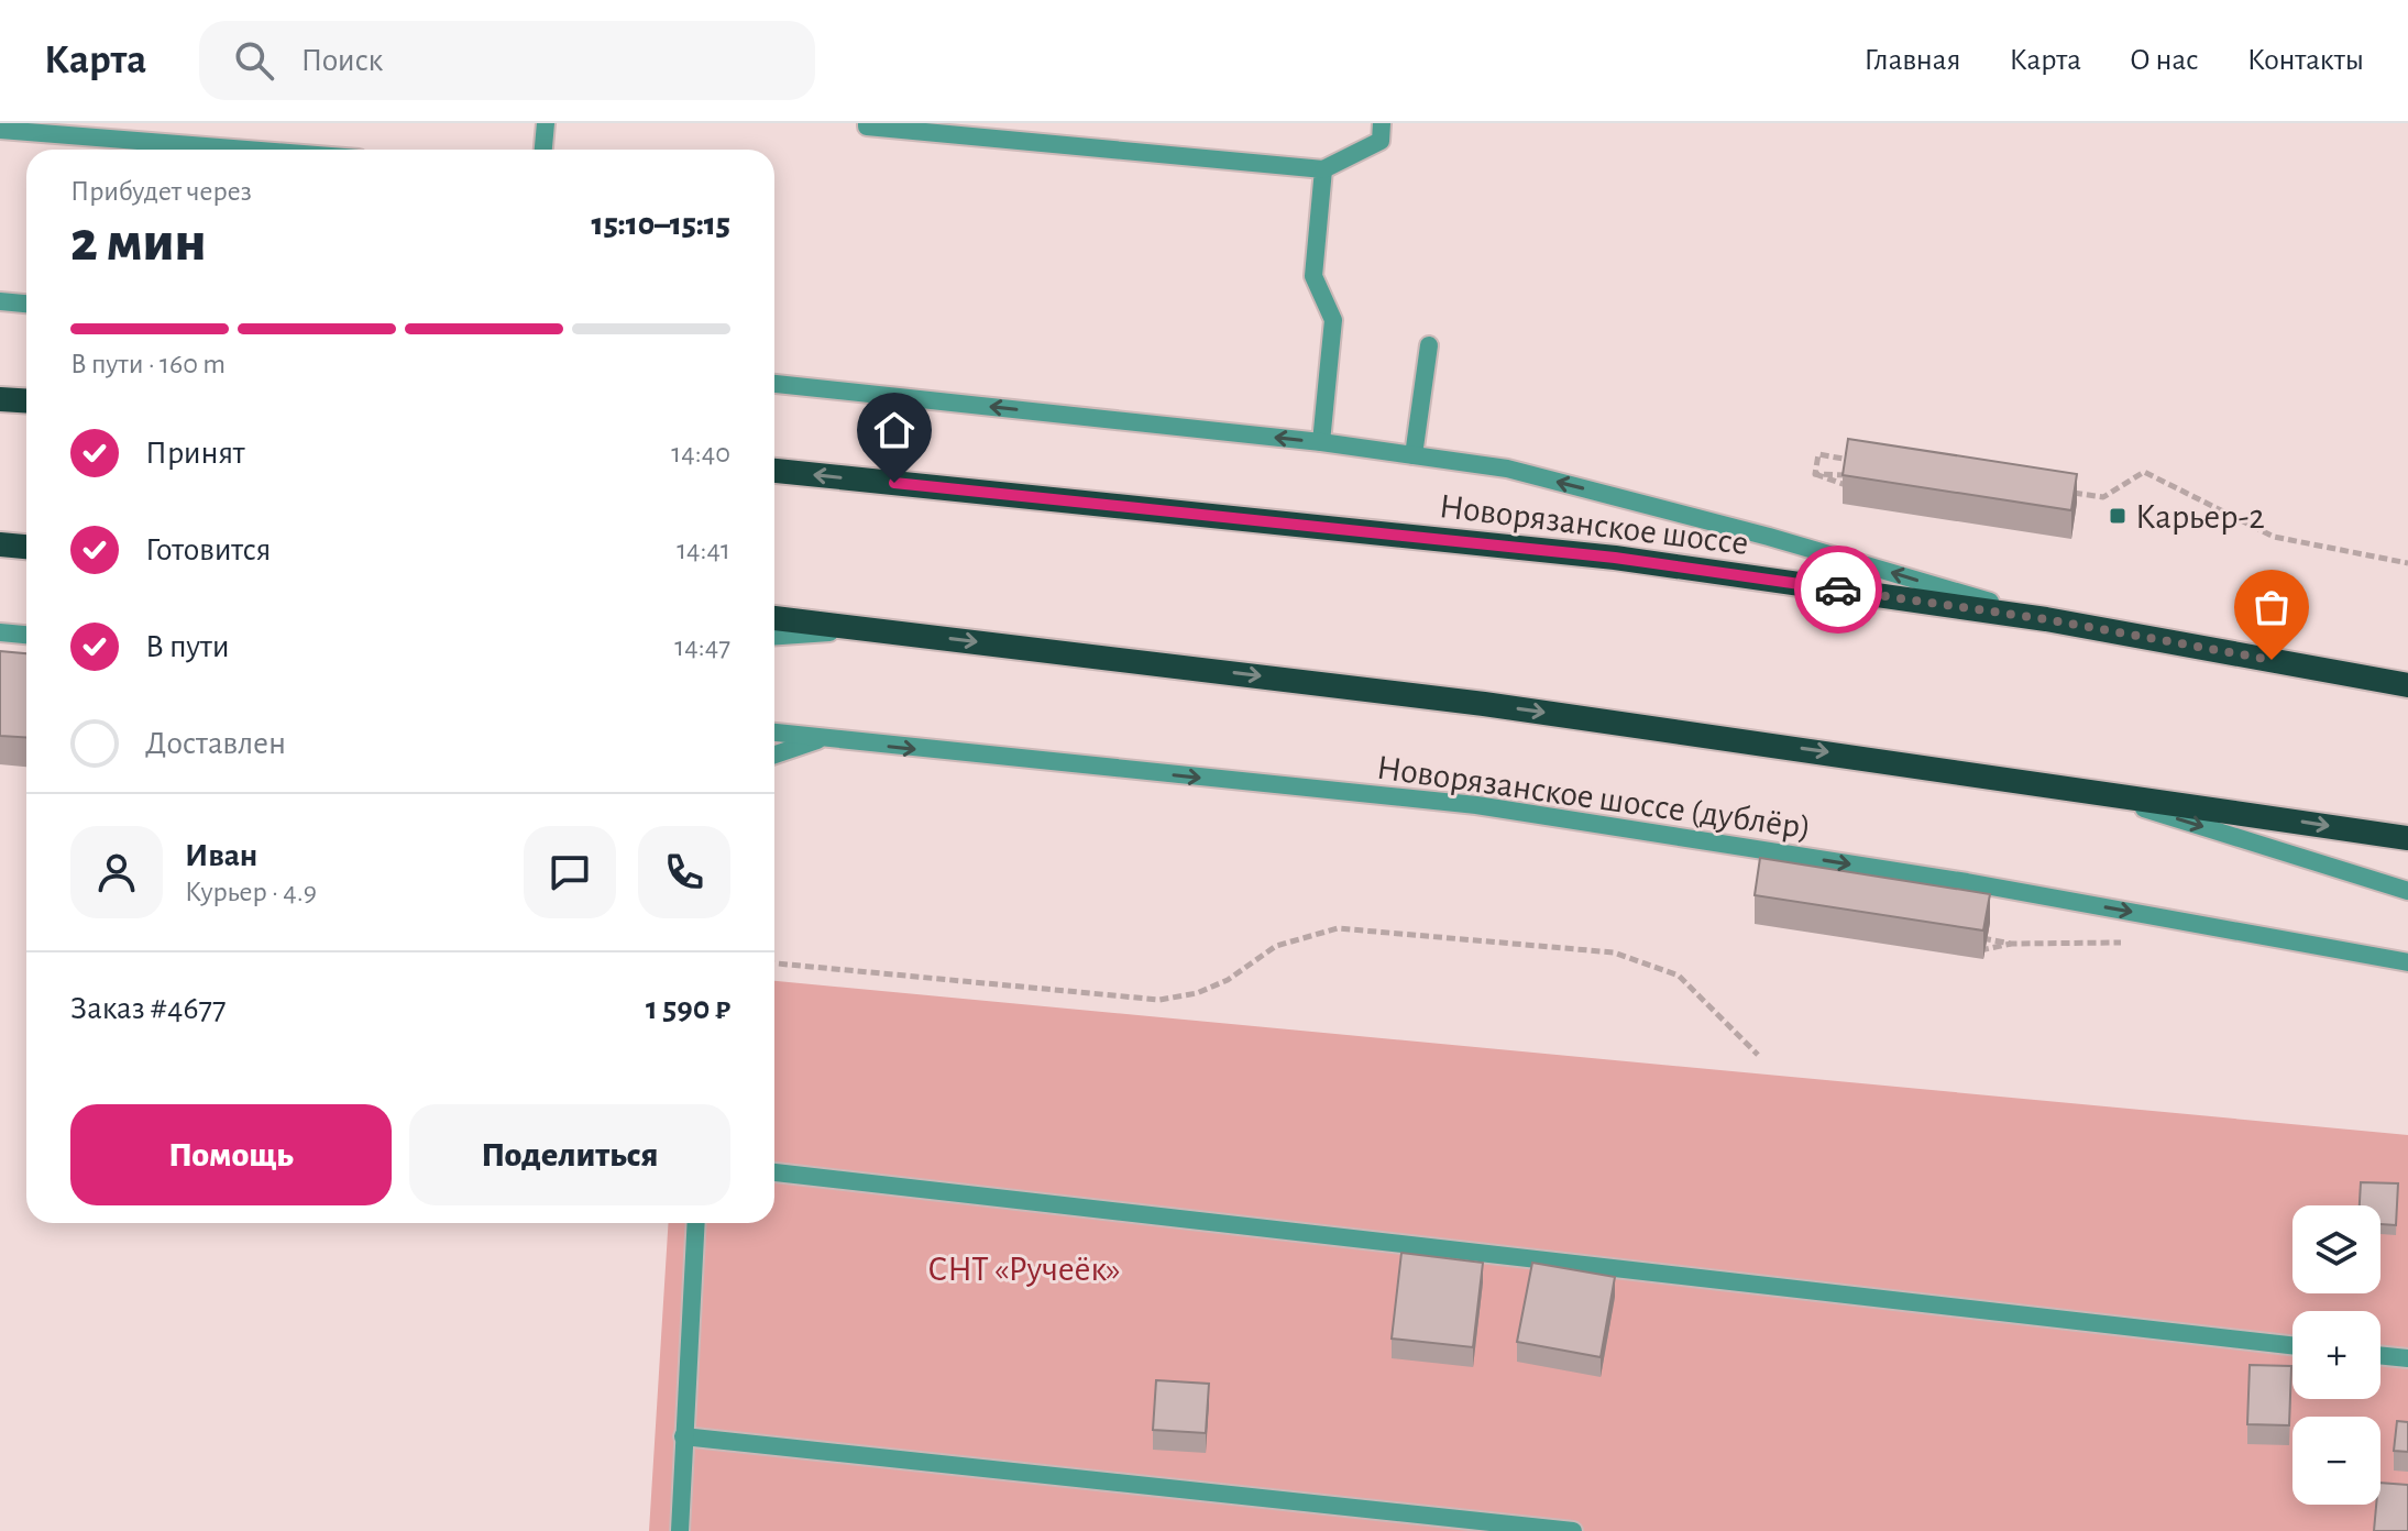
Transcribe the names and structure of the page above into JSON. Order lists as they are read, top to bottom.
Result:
{
  "streets": {
    "highway": ["Новорязанское шоссе"],
    "street": ["Новорязанское шоссе (дублёр)"]
  },
  "one_way": ["Новорязанское шоссе (дублёр)"],
  "parks": ["СНТ «Ручеёк»"],
  "places": {
    "transit": ["Карьер-2"]
  },
  "page": {
    "header": "Карта",
    "search": "Поиск",
    "nav": [
      "Главная",
      "Карта",
      "О нас",
      "Контакты"
    ],
    "heading": ["2 мин", "Прибудет через", "15:10–15:15"],
    "panel": [
      "Иван",
      "Курьер · 4.9",
      "Заказ #4677",
      "1 590 ₽"
    ],
    "bar": "В пути · 160 m",
    "list": [
      ["Принят", "14:40"],
      ["Готовится", "14:41"],
      ["В пути", "14:47"],
      "Доставлен"
    ],
    "buttons": ["Помощь", "Поделиться"],
    "map_buttons": ["+", "−"]
  }
}
